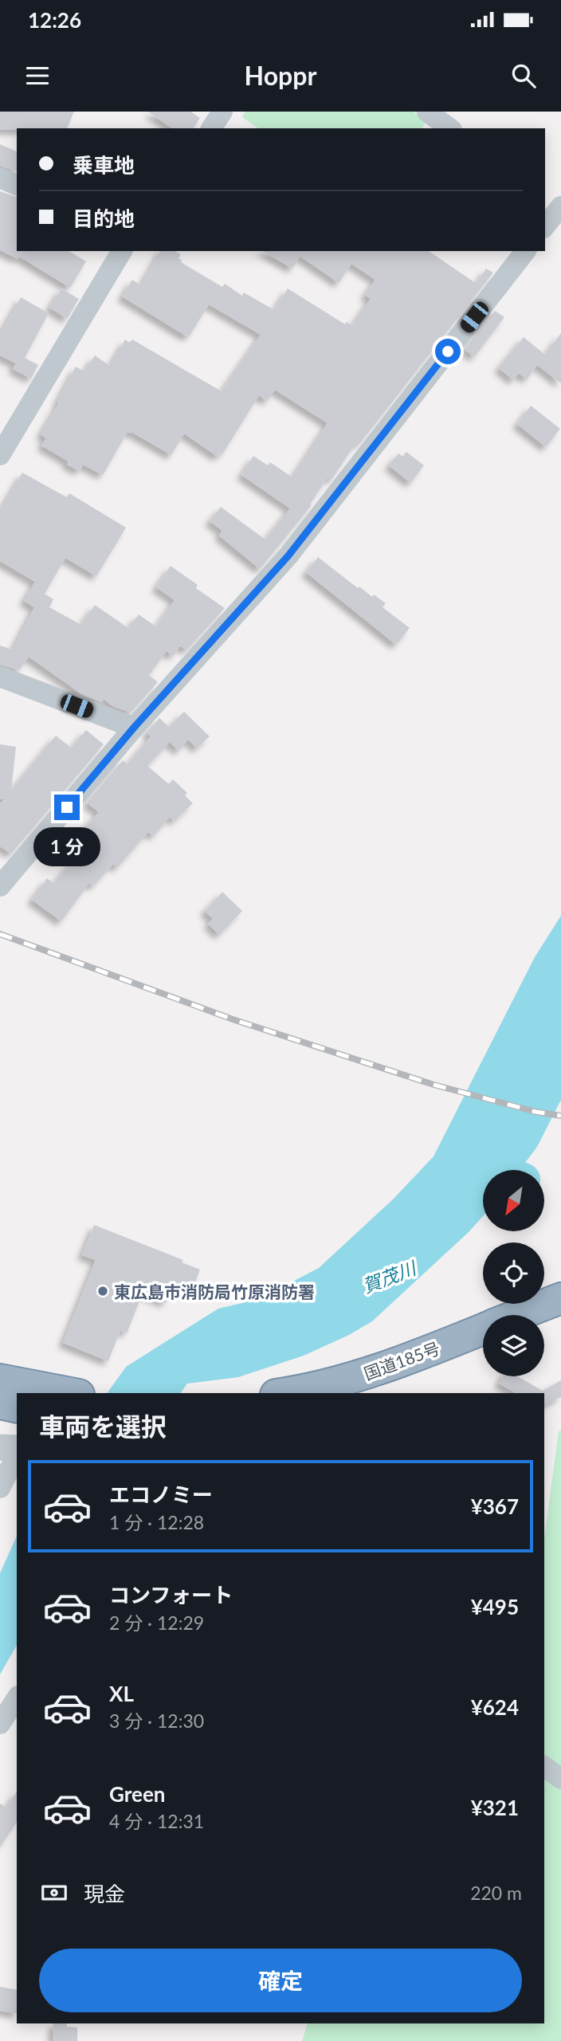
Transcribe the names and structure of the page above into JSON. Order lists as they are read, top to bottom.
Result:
{
  "streets": {
    "highway": ["国道185号"]
  },
  "water": ["賀茂川"],
  "places": ["東広島市消防局竹原消防署"],
  "north": "bottom left",
  "page": {
    "status": "12:26",
    "header": "Hoppr",
    "banner": ["乗車地", "目的地"],
    "bubble": "1 分",
    "heading": "車両を選択",
    "list": [
      {
        "name": "エコノミー",
        "note": "1 分 · 12:28",
        "value": "¥367"
      },
      {
        "name": "コンフォート",
        "note": "2 分 · 12:29",
        "value": "¥495"
      },
      {
        "name": "XL",
        "note": "3 分 · 12:30",
        "value": "¥624"
      },
      {
        "name": "Green",
        "note": "4 分 · 12:31",
        "value": "¥321"
      }
    ],
    "pay": ["現金", "220 m"],
    "buttons": "確定"
  }
}
